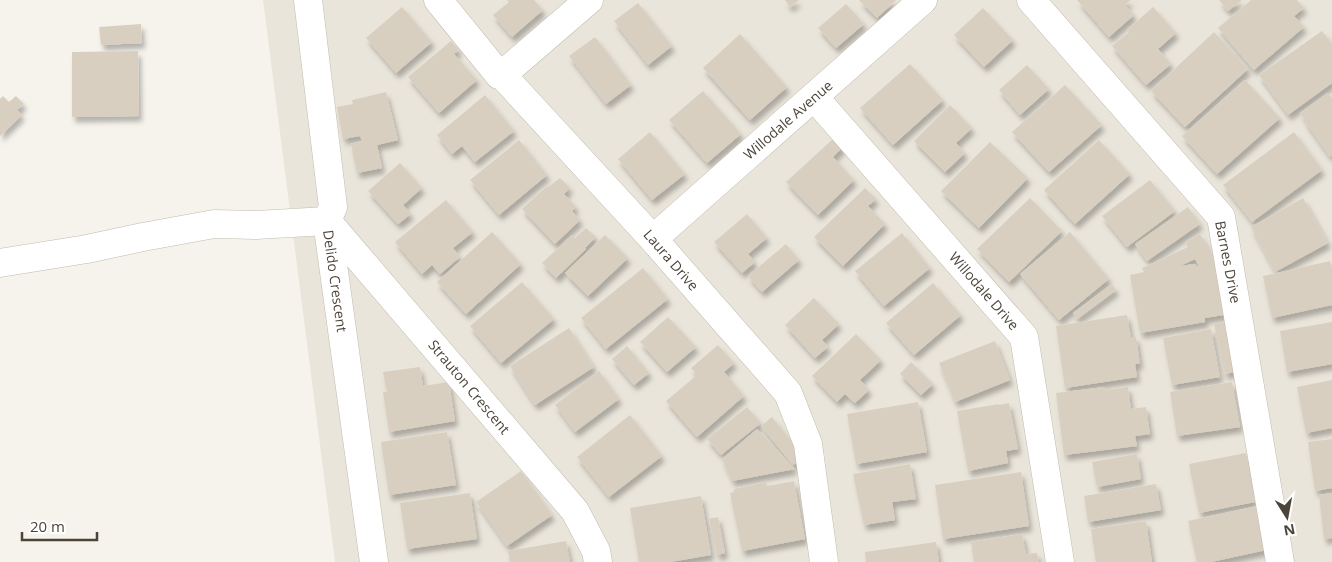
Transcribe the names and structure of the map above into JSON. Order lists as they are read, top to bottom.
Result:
{
  "streets": {
    "street": [
      "Willodale Avenue",
      "Laura Drive",
      "Barnes Drive",
      "Delido Crescent",
      "Willodale Drive",
      "Strauton Crescent"
    ]
  },
  "crossings": [
    ["Willodale Avenue", "Laura Drive"],
    ["Willodale Avenue", "Willodale Drive"],
    ["Delido Crescent", "Strauton Crescent"]
  ],
  "scale_bar": "20 m",
  "north": "bottom"
}
